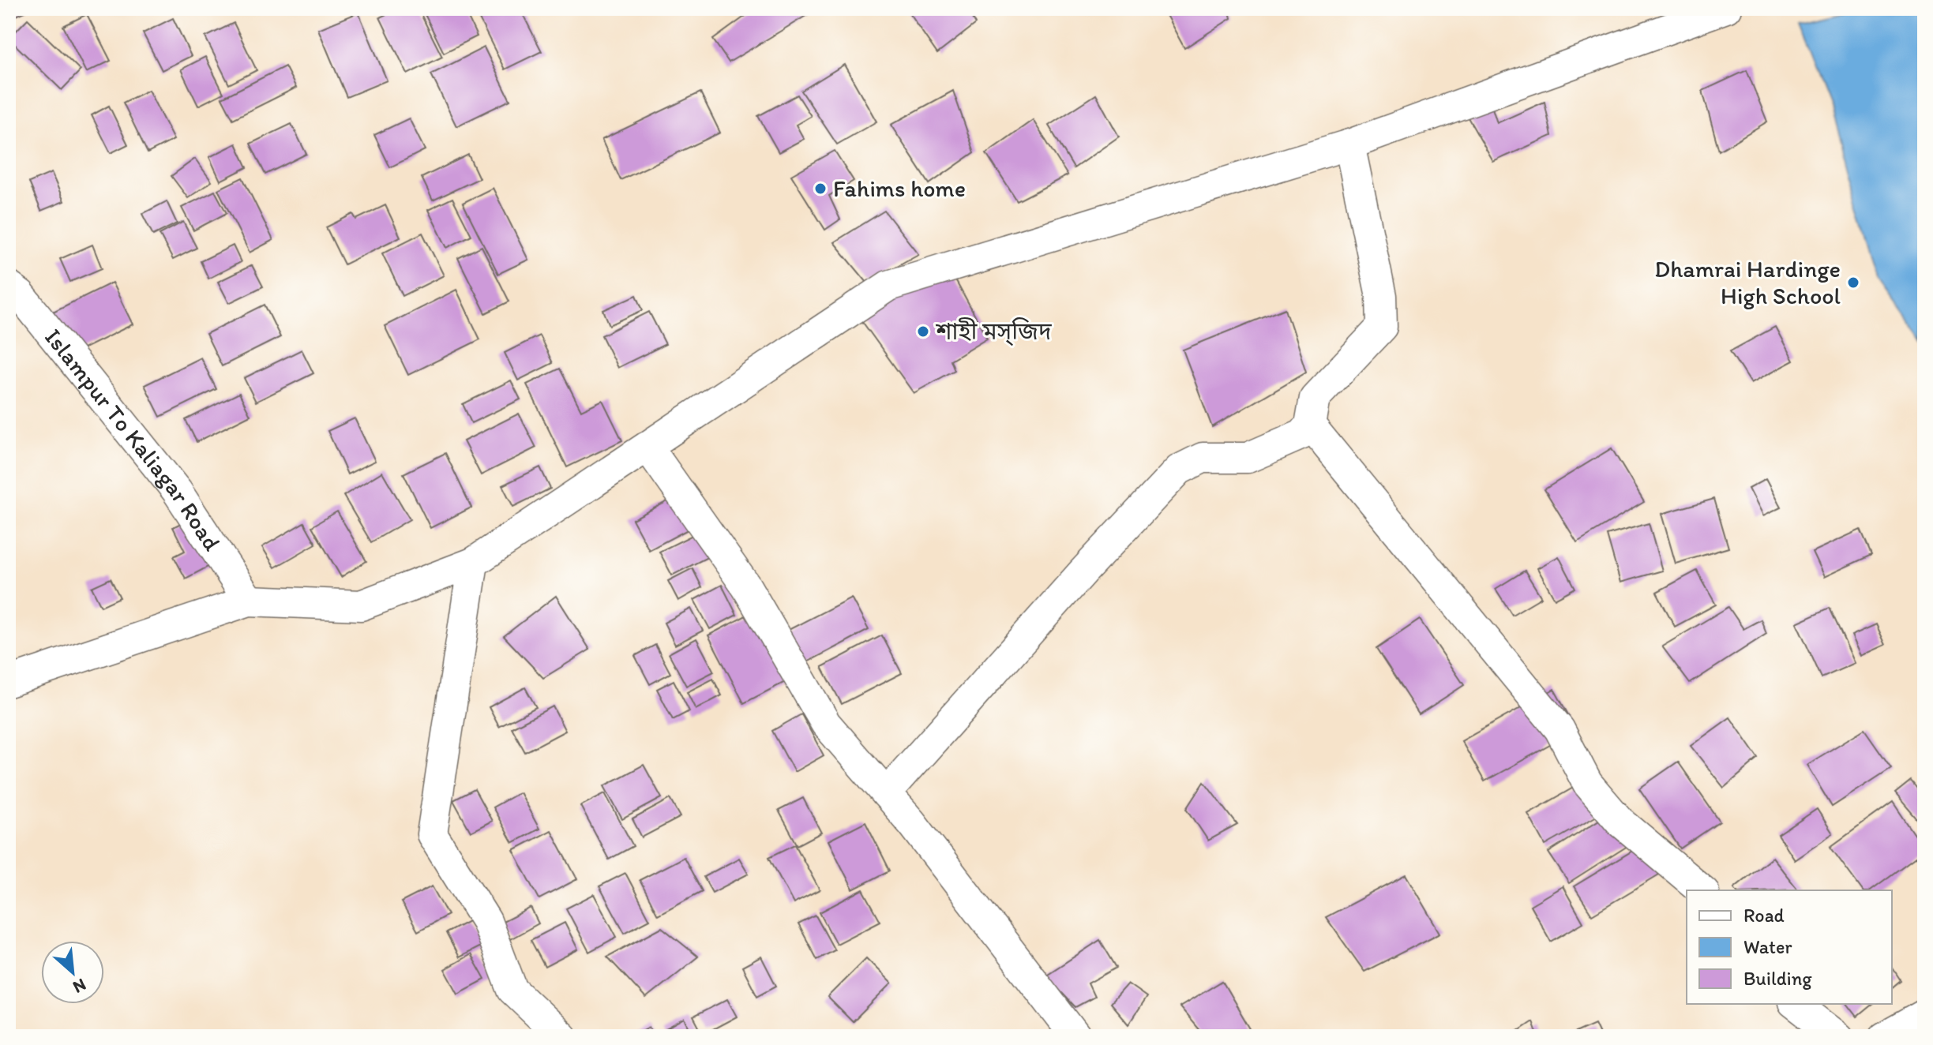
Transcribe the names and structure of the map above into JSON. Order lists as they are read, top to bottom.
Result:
{
  "streets": {
    "street": ["Islampur To Kaliagar Road"]
  },
  "places": ["Fahims home", "Dhamrai Hardinge High School", "শাহী মস্জিদ"],
  "legend": ["Road", "Water", "Building"],
  "north": "bottom right"
}
